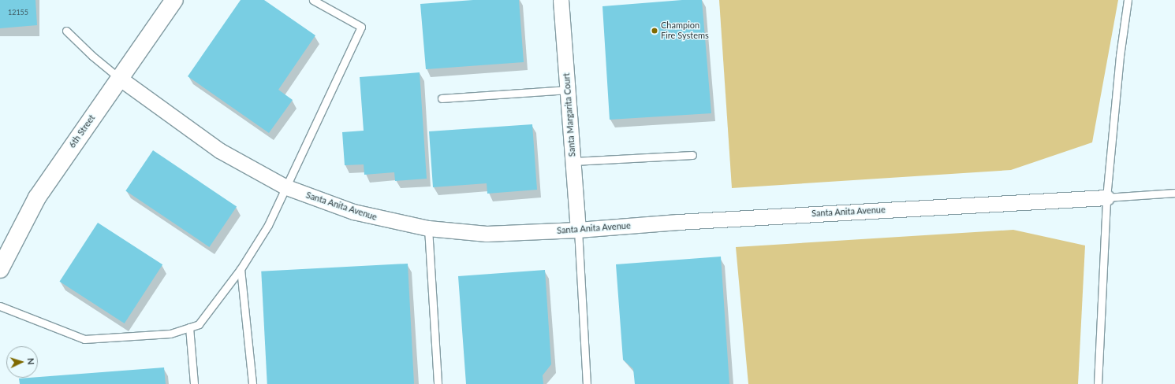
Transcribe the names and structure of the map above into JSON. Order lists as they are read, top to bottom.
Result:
{
  "streets": {
    "street": ["Santa Margarita Court", "6th Street", "Santa Anita Avenue"]
  },
  "crossings": [
    ["Santa Margarita Court", "Santa Anita Avenue"],
    ["6th Street", "Santa Anita Avenue"]
  ],
  "places": ["Champion Fire Systems"],
  "house_numbers": ["12155"],
  "north": "right"
}
